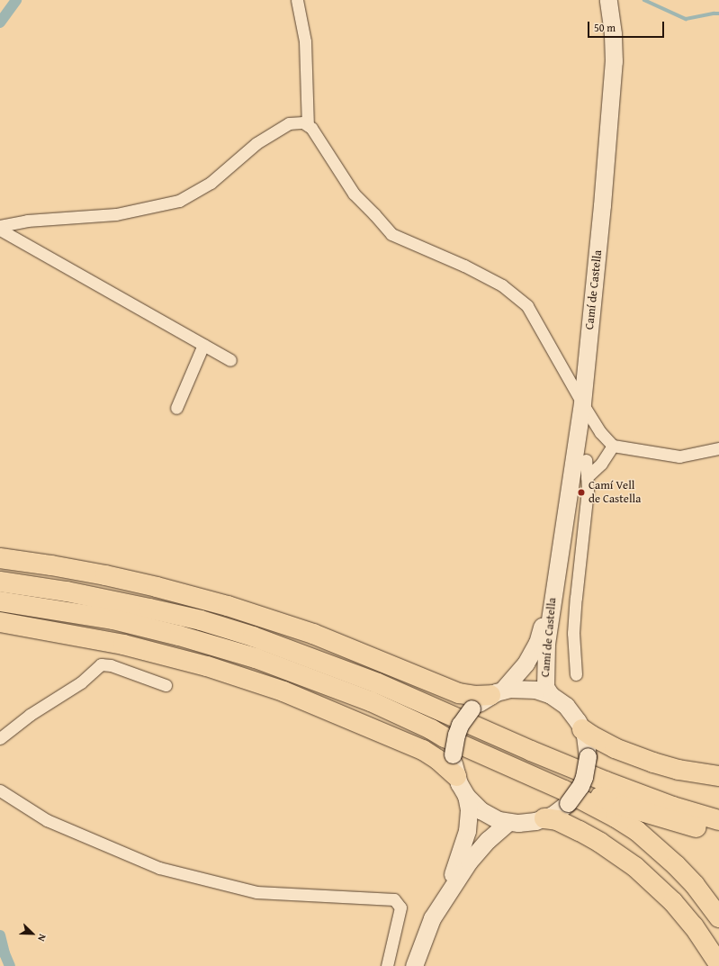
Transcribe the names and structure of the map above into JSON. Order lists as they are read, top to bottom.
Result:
{
  "streets": {
    "main road": ["Camí de Castella"]
  },
  "places": ["Camí Vell de Castella"],
  "scale_bar": "50 m",
  "north": "bottom right"
}
